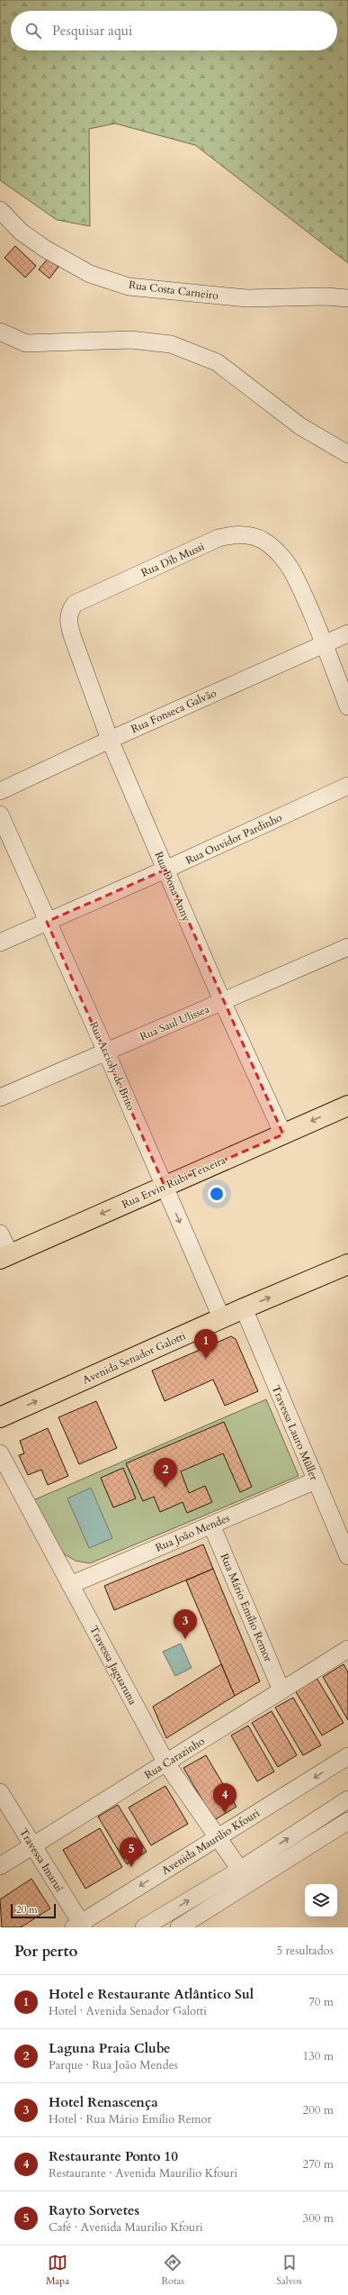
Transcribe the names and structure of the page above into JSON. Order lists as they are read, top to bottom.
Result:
{
  "streets": {
    "main road": ["Rua Ervin Rubi Teixeira", "Avenida Senador Galotti"],
    "street": [
      "Rua Costa Carneiro",
      "Rua Dib Mussi",
      "Rua Fonseca Galvão",
      "Rua Ouvidor Pardinho",
      "Rua Dona Anny",
      "Rua Saul Ulissea",
      "Rua Accioly de Brito",
      "Travessa Lauro Müller",
      "Rua João Mendes",
      "Rua Mário Emílio Remor",
      "Travessa Jaguaruna",
      "Rua Carazinho",
      "Avenida Maurilio Kfouri",
      "Travessa Imaruí"
    ]
  },
  "crossings": [
    ["Rua Dib Mussi", "Rua Fonseca Galvão"],
    ["Rua Dib Mussi", "Rua Dona Anny"],
    ["Rua Fonseca Galvão", "Rua Dona Anny"],
    ["Rua Ouvidor Pardinho", "Rua Dona Anny"],
    ["Rua Ouvidor Pardinho", "Rua Accioly de Brito"],
    ["Rua Dona Anny", "Rua Saul Ulissea"],
    ["Rua Dona Anny", "Rua Ervin Rubi Teixeira"],
    ["Rua Saul Ulissea", "Rua Accioly de Brito"],
    ["Rua Accioly de Brito", "Rua Ervin Rubi Teixeira"],
    ["Rua Accioly de Brito", "Avenida Senador Galotti"],
    ["Avenida Senador Galotti", "Travessa Lauro Müller"],
    ["Travessa Lauro Müller", "Rua João Mendes"],
    ["Rua João Mendes", "Rua Mário Emílio Remor"],
    ["Rua João Mendes", "Travessa Jaguaruna"],
    ["Rua Mário Emílio Remor", "Rua Carazinho"],
    ["Travessa Jaguaruna", "Rua Carazinho"],
    ["Travessa Jaguaruna", "Avenida Maurilio Kfouri"],
    ["Rua Carazinho", "Travessa Imaruí"],
    ["Avenida Maurilio Kfouri", "Travessa Imaruí"]
  ],
  "one_way": ["Rua Ervin Rubi Teixeira", "Avenida Senador Galotti"],
  "scale_bar": "20 m",
  "page": {
    "search": "Pesquisar aqui",
    "pins": [
      "1",
      "2",
      "3",
      "4",
      "5"
    ],
    "scale": "20 m",
    "heading": ["Por perto", "5 resultados"],
    "list": [
      {
        "mark": "1",
        "name": "Hotel e Restaurante Atlântico Sul",
        "note": "Hotel · Avenida Senador Galotti",
        "value": "70 m"
      },
      {
        "mark": "2",
        "name": "Laguna Praia Clube",
        "note": "Parque · Rua João Mendes",
        "value": "130 m"
      },
      {
        "mark": "3",
        "name": "Hotel Renascença",
        "note": "Hotel · Rua Mário Emílio Remor",
        "value": "200 m"
      },
      {
        "mark": "4",
        "name": "Restaurante Ponto 10",
        "note": "Restaurante · Avenida Maurilio Kfouri",
        "value": "270 m"
      },
      {
        "mark": "5",
        "name": "Rayto Sorvetes",
        "note": "Café · Avenida Maurilio Kfouri",
        "value": "300 m"
      }
    ],
    "nav": ["Mapa", "Rotas", "Salvos"]
  }
}
